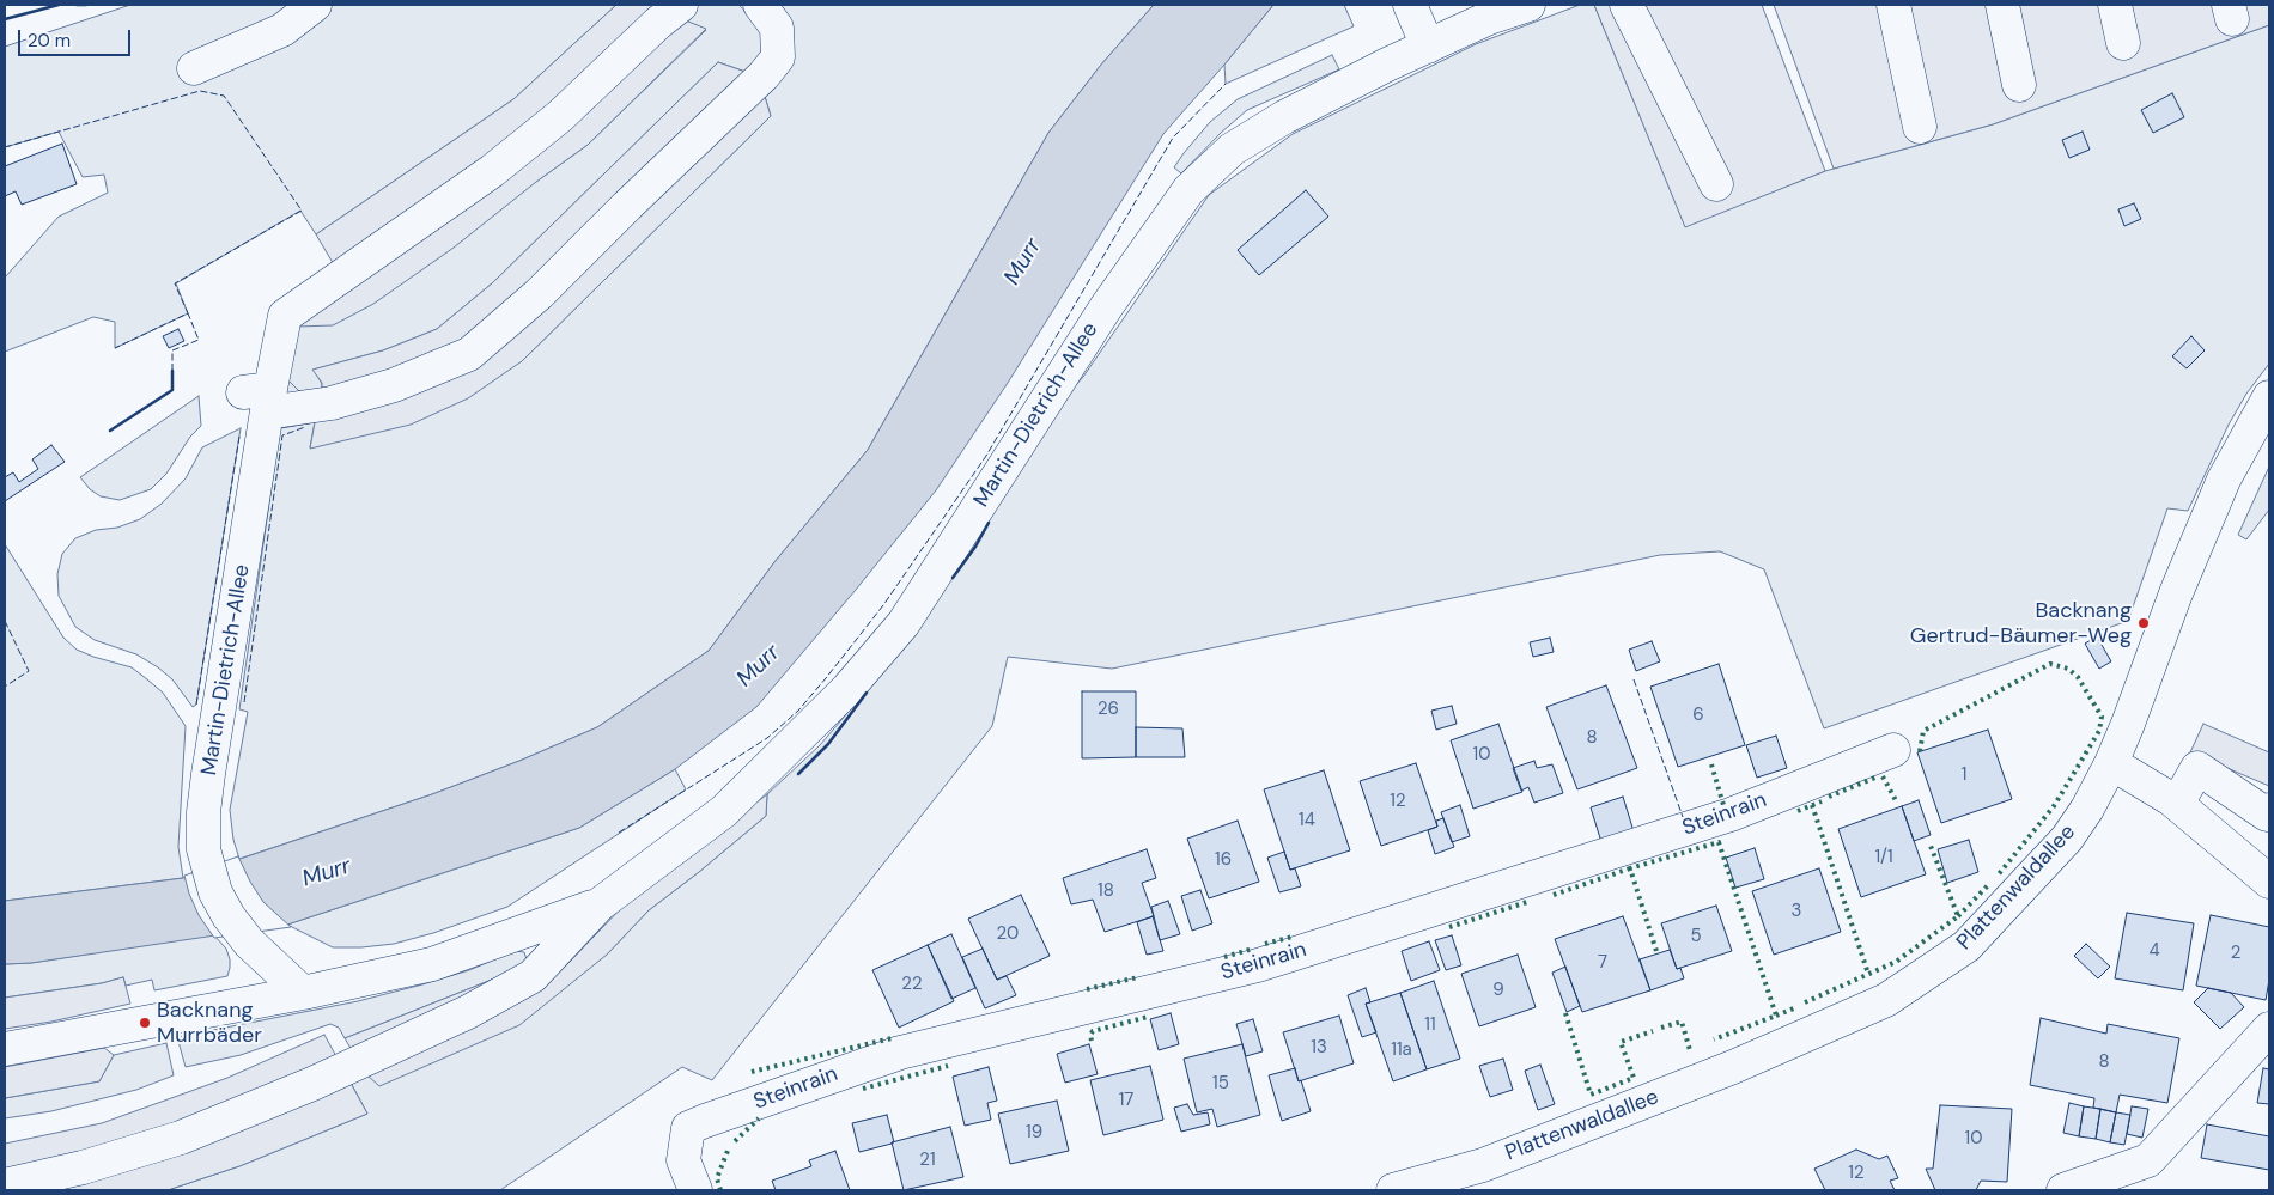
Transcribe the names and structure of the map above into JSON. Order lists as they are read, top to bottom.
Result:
{
  "streets": {
    "street": ["Martin-Dietrich-Allee", "Steinrain", "Plattenwaldallee"]
  },
  "water": ["Murr"],
  "places": ["Backnang Gertrud-Bäumer-Weg", "Backnang Murrbäder"],
  "house_numbers": [
    "26",
    "6",
    "8",
    "10",
    "1",
    "12",
    "14",
    "1/1",
    "16",
    "18",
    "3",
    "20",
    "5",
    "4",
    "2",
    "7",
    "22",
    "9",
    "11",
    "13",
    "11a",
    "8",
    "15",
    "17",
    "19",
    "10",
    "21",
    "12"
  ],
  "scale_bar": "20 m"
}
